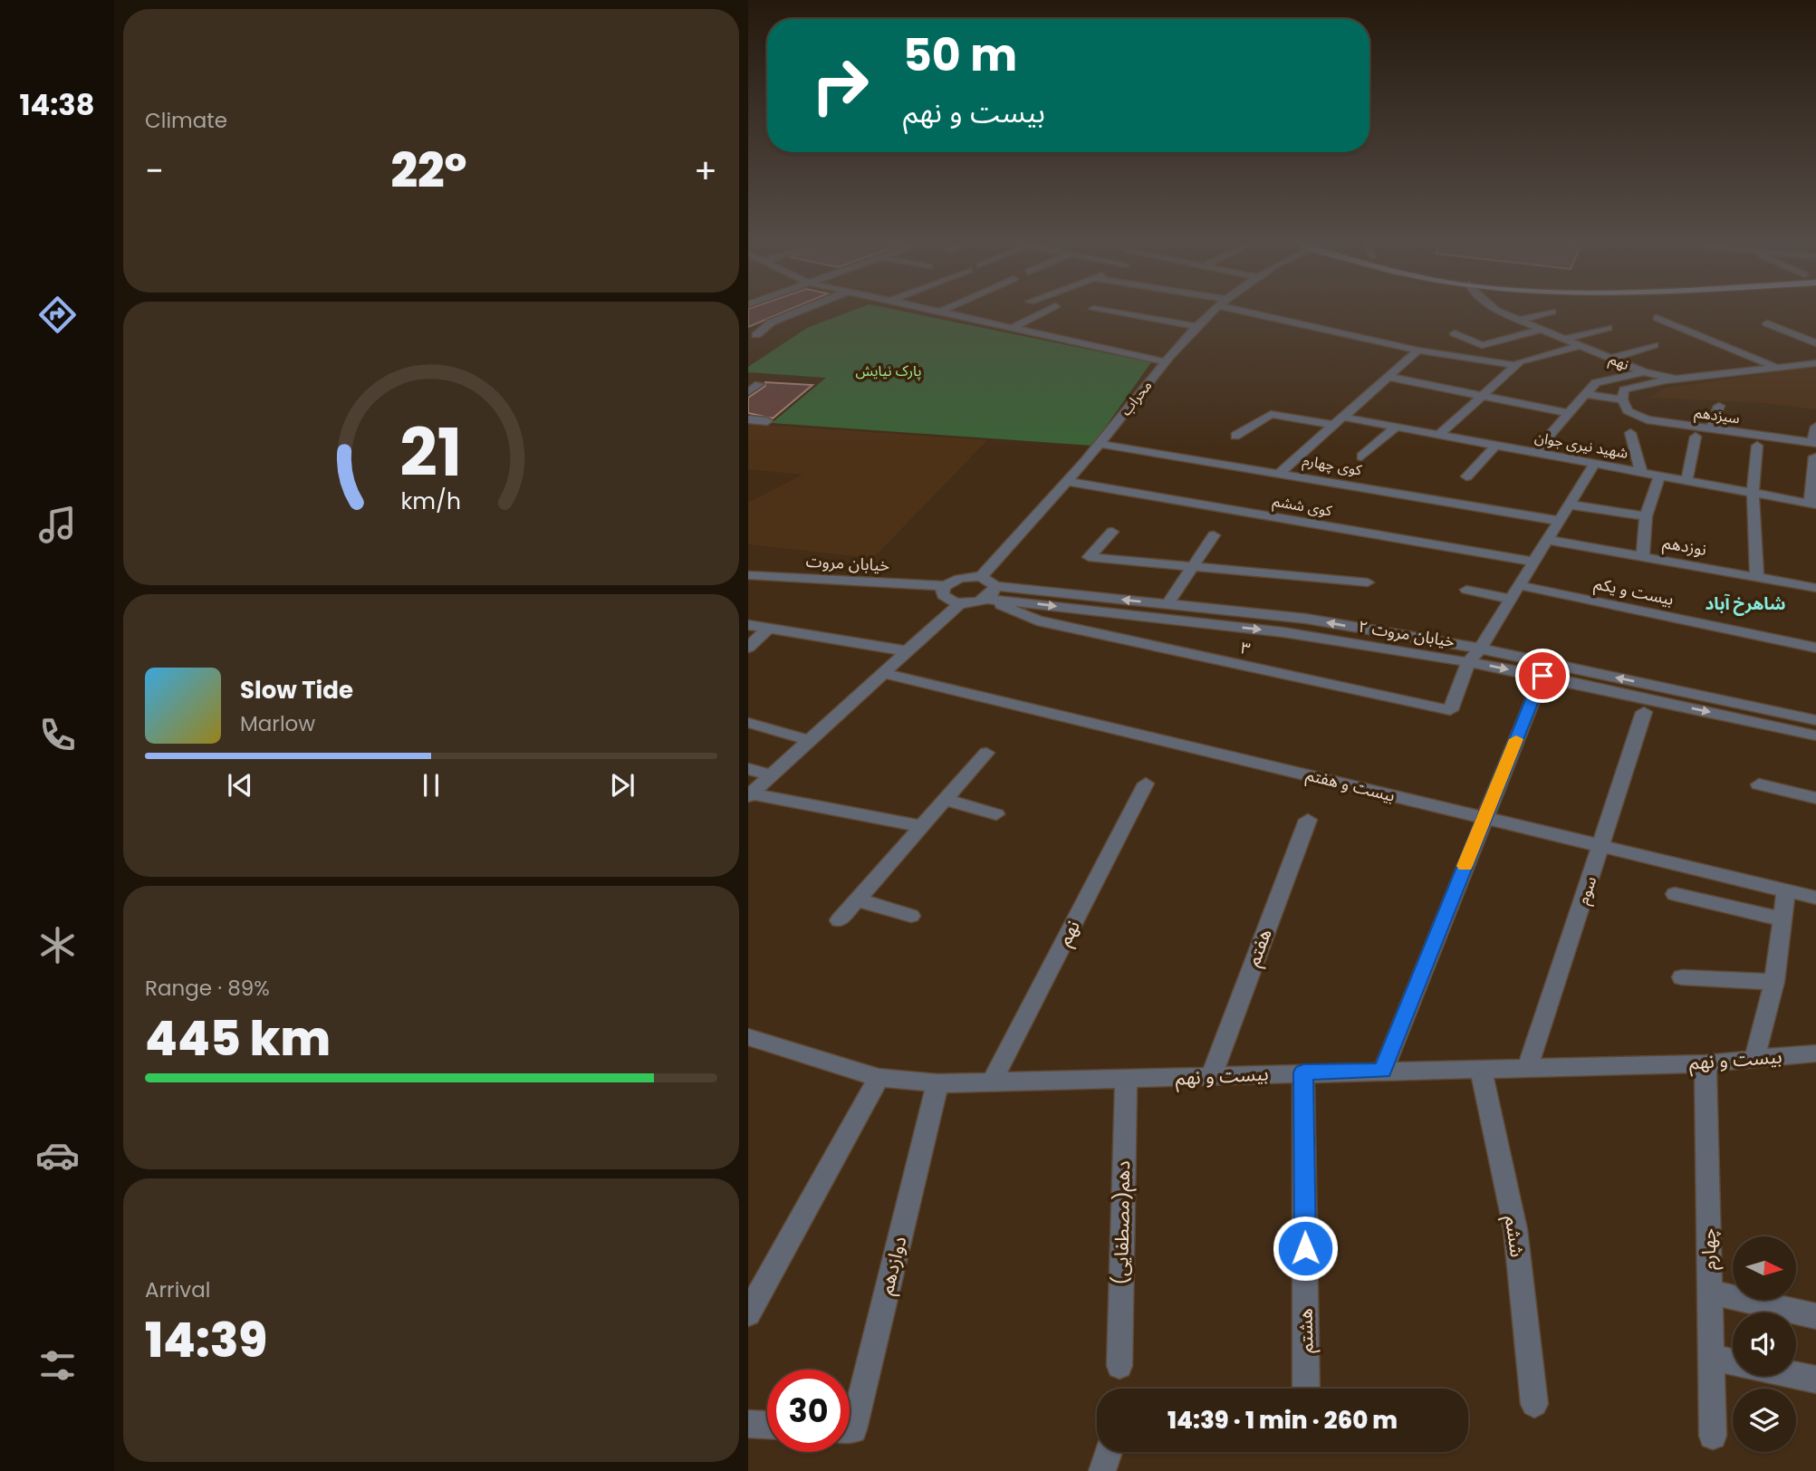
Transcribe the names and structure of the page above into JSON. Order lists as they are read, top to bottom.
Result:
{
  "streets": {
    "street": [
      "نهم",
      "محراب",
      "سیزدهم",
      "شهید نیری جوان",
      "کوی چهارم",
      "کوی ششم",
      "نوزدهم",
      "خیابان مروت",
      "بیست و یکم",
      "خیابان مروت ۲",
      "۳",
      "بیست و هفتم",
      "سوم",
      "هفتم",
      "بیست و نهم",
      "دهم(مصطفایی)",
      "ششم",
      "چهارم",
      "دوازدهم",
      "هشتم"
    ]
  },
  "crossings": [
    ["نهم", "بیست و نهم"],
    ["محراب", "کوی چهارم"],
    ["محراب", "کوی ششم"],
    ["خیابان مروت ۲", "۳"],
    ["بیست و هفتم", "سوم"],
    ["سوم", "بیست و نهم"],
    ["هفتم", "بیست و نهم"],
    ["بیست و نهم", "دهم(مصطفایی)"],
    ["بیست و نهم", "ششم"],
    ["بیست و نهم", "چهارم"],
    ["بیست و نهم", "دوازدهم"],
    ["بیست و نهم", "هشتم"]
  ],
  "districts": ["شاهرخ آباد"],
  "parks": ["پارک نیایش"],
  "north": "right",
  "page": {
    "tabs": "14:38",
    "tile": [
      "Climate",
      ["Range · 89%", "445 km"],
      ["Arrival", "14:39"]
    ],
    "turn": ["50 m", "بیست و نهم"],
    "heat": ["−", "22°", "+"],
    "song": ["Slow Tide", "Marlow"],
    "limit": "30",
    "trip": "14:39 · 1 min · 260 m",
    "gauge": ["21", "km/h"]
  }
}
